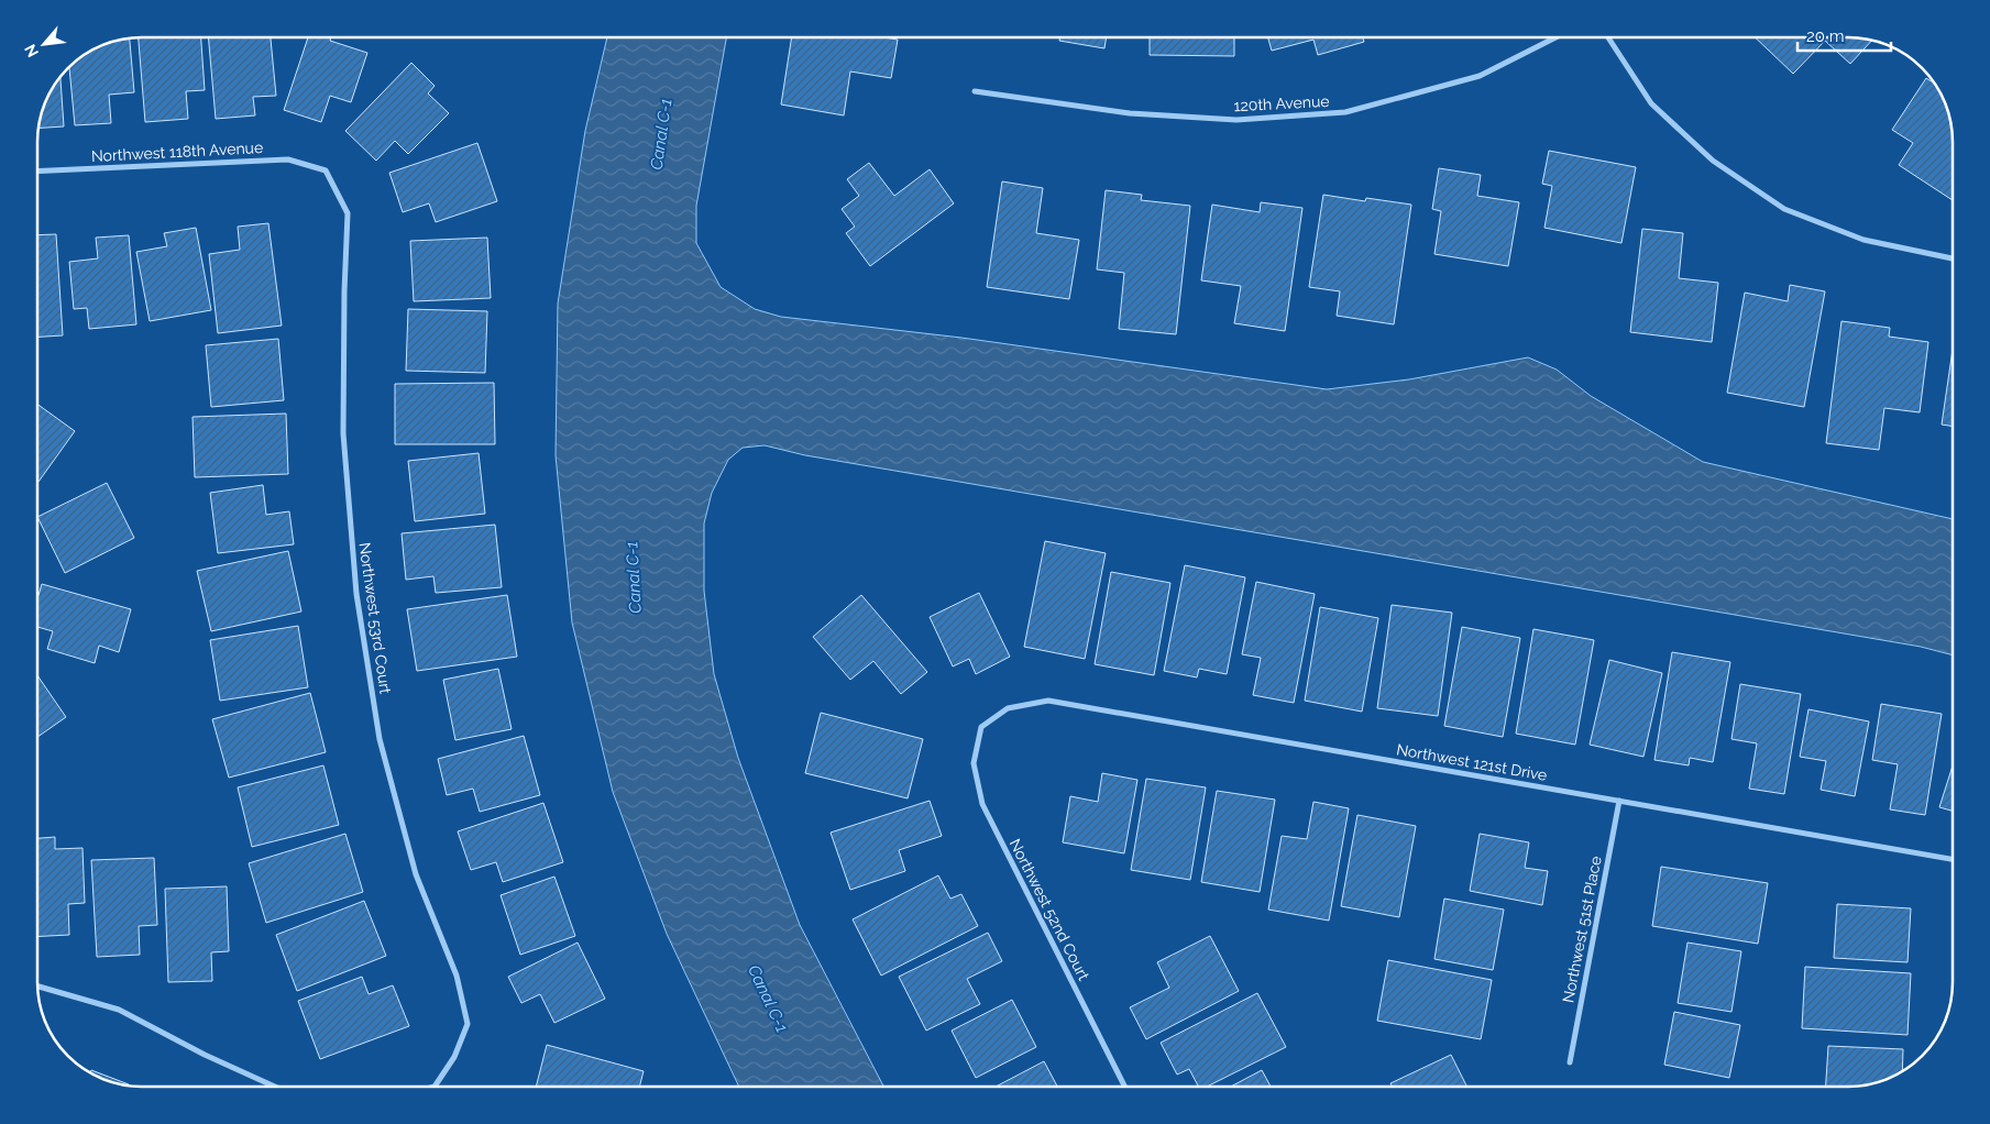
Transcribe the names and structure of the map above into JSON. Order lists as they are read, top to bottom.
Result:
{
  "streets": {
    "street": [
      "120th Avenue",
      "Northwest 118th Avenue",
      "Northwest 53rd Court",
      "Northwest 121st Drive",
      "Northwest 52nd Court",
      "Northwest 51st Place"
    ]
  },
  "crossings": [
    ["Northwest 118th Avenue", "Northwest 53rd Court"],
    ["Northwest 121st Drive", "Northwest 52nd Court"],
    ["Northwest 121st Drive", "Northwest 51st Place"]
  ],
  "water": ["Canal C-1"],
  "scale_bar": "20 m",
  "north": "bottom left"
}
